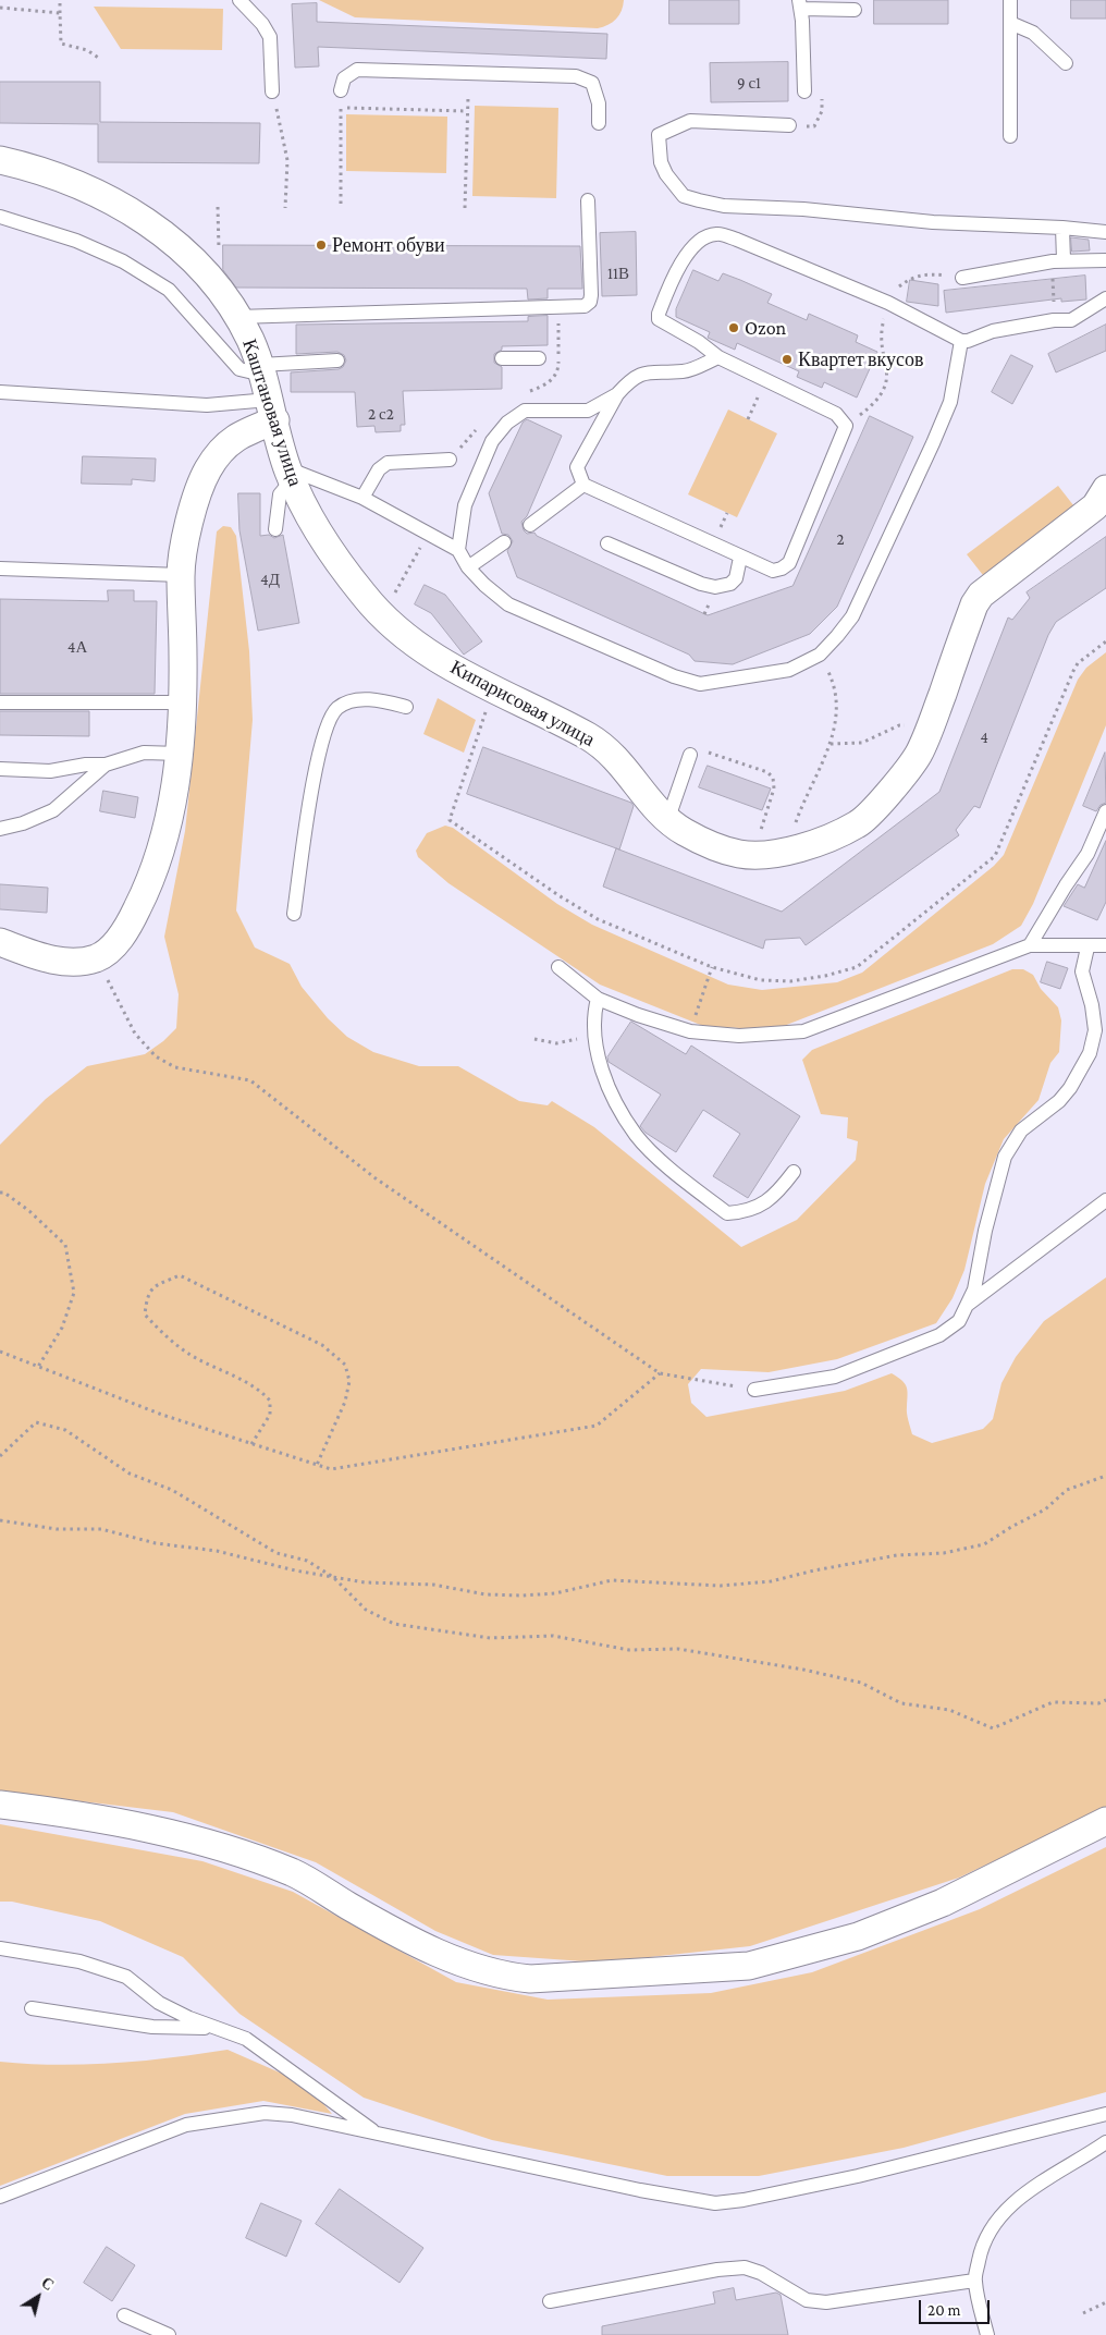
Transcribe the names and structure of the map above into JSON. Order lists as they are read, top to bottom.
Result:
{
  "streets": {
    "street": ["Каштановая улица", "Кипарисовая улица"]
  },
  "crossings": [
    ["Каштановая улица", "Кипарисовая улица"]
  ],
  "places": ["Ремонт обуви", "Ozon", "Квартет вкусов"],
  "house_numbers": [
    "9 с1",
    "11В",
    "2 с2",
    "2",
    "4Д",
    "4А",
    "4"
  ],
  "scale_bar": "20 m",
  "north": "top right"
}
